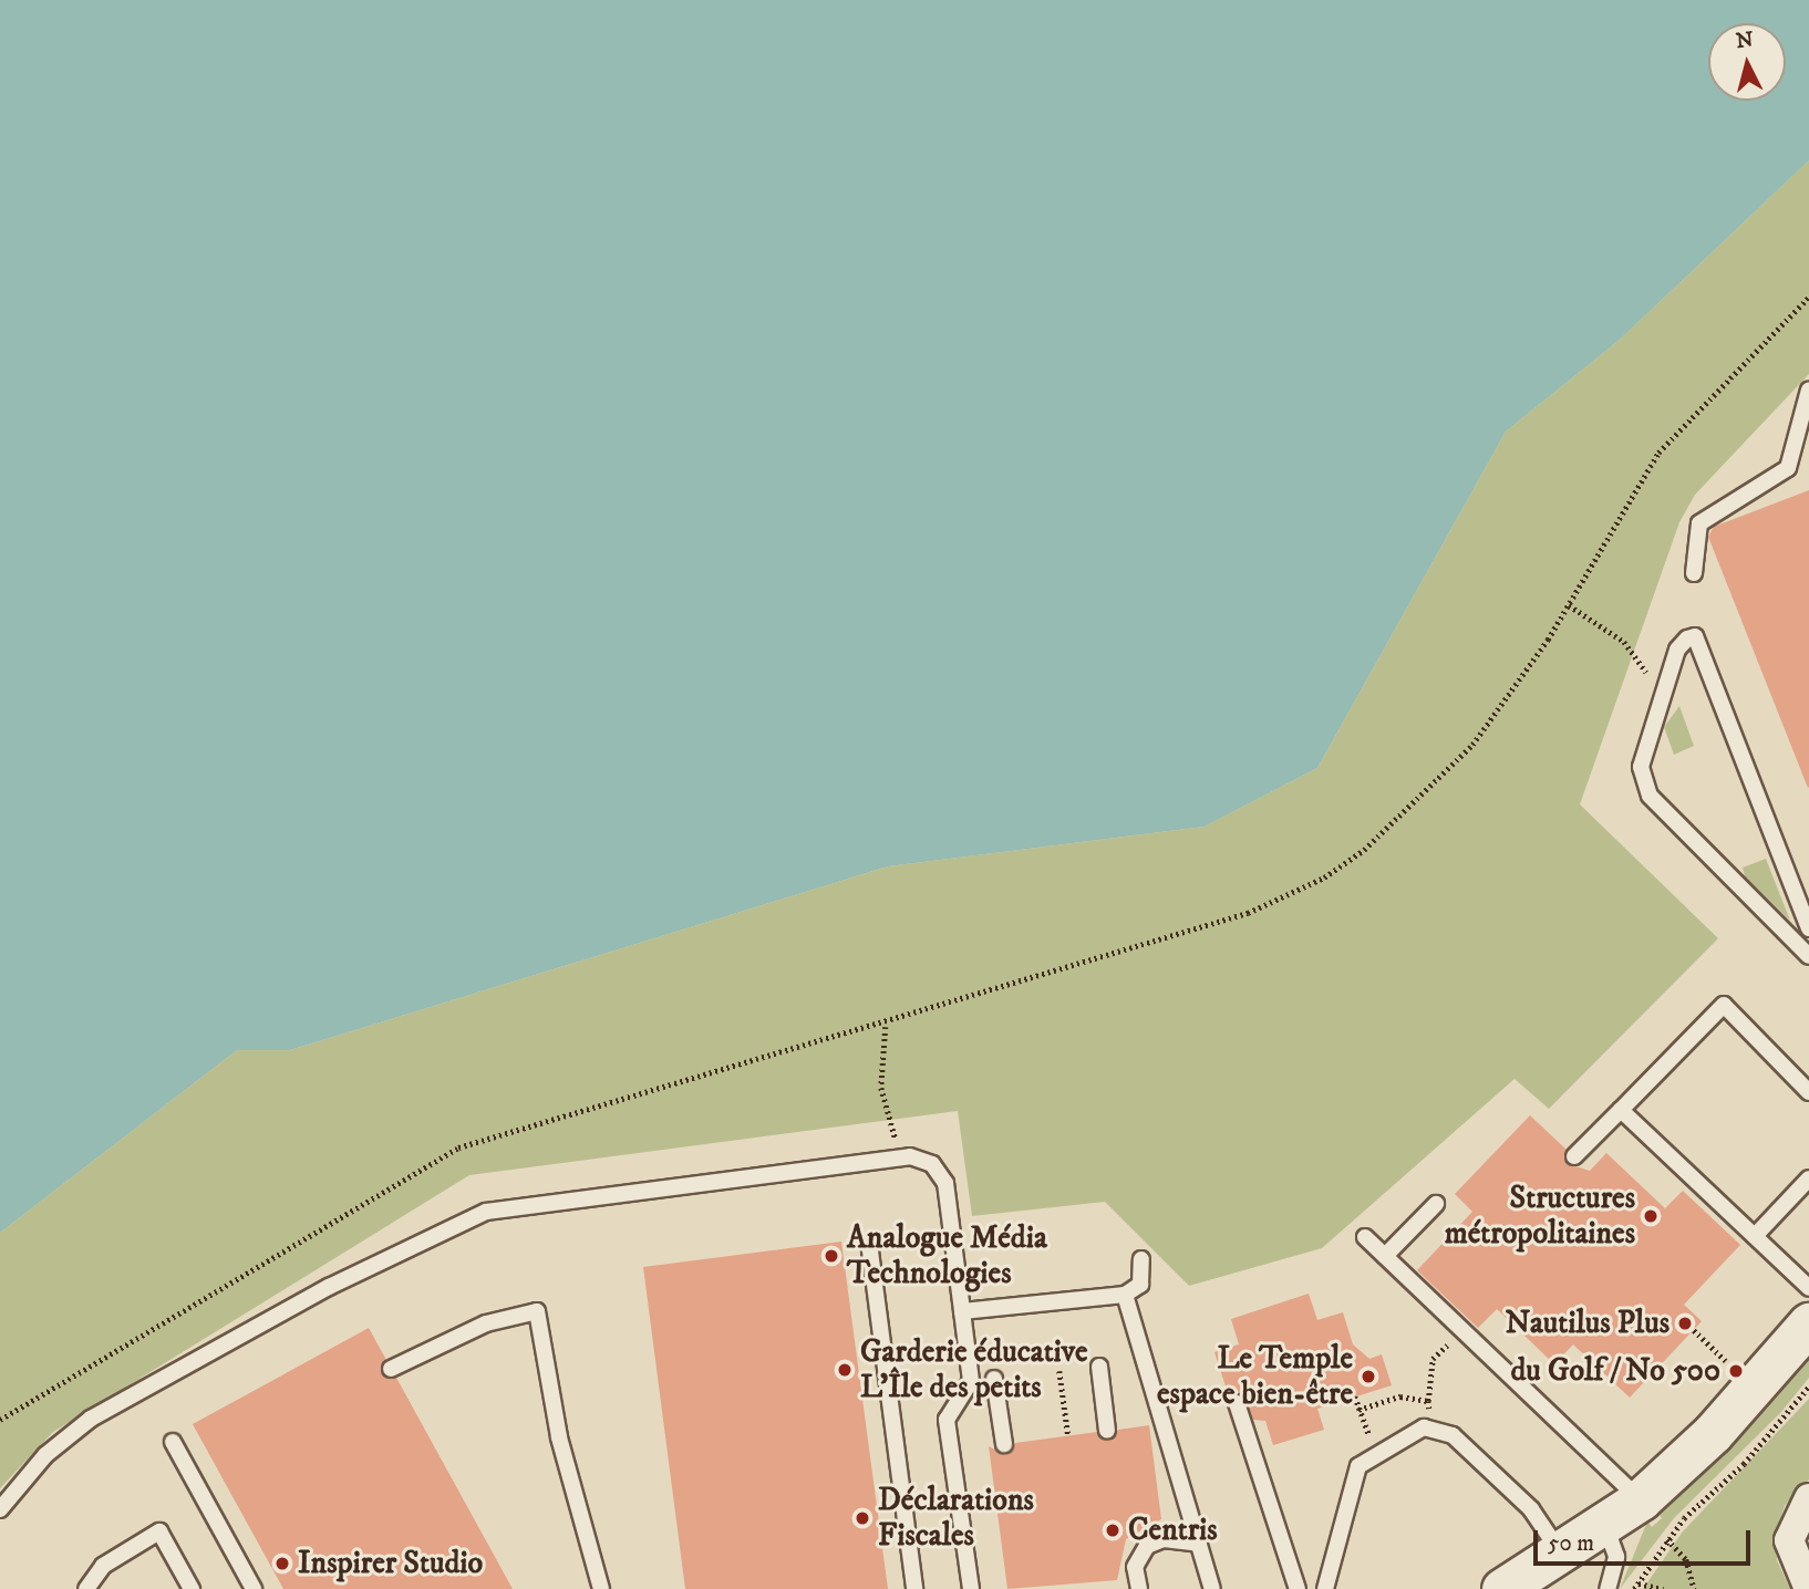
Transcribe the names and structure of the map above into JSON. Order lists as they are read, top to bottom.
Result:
{
  "places": [
    "Structures métropolitaines",
    "Analogue Média Technologies",
    "Nautilus Plus",
    "Garderie éducative L'Île des petits",
    "du Golf / No 500",
    "Le Temple espace bien-être",
    "Déclarations Fiscales",
    "Centris",
    "Inspirer Studio"
  ],
  "scale_bar": "50 m",
  "north": "top"
}
